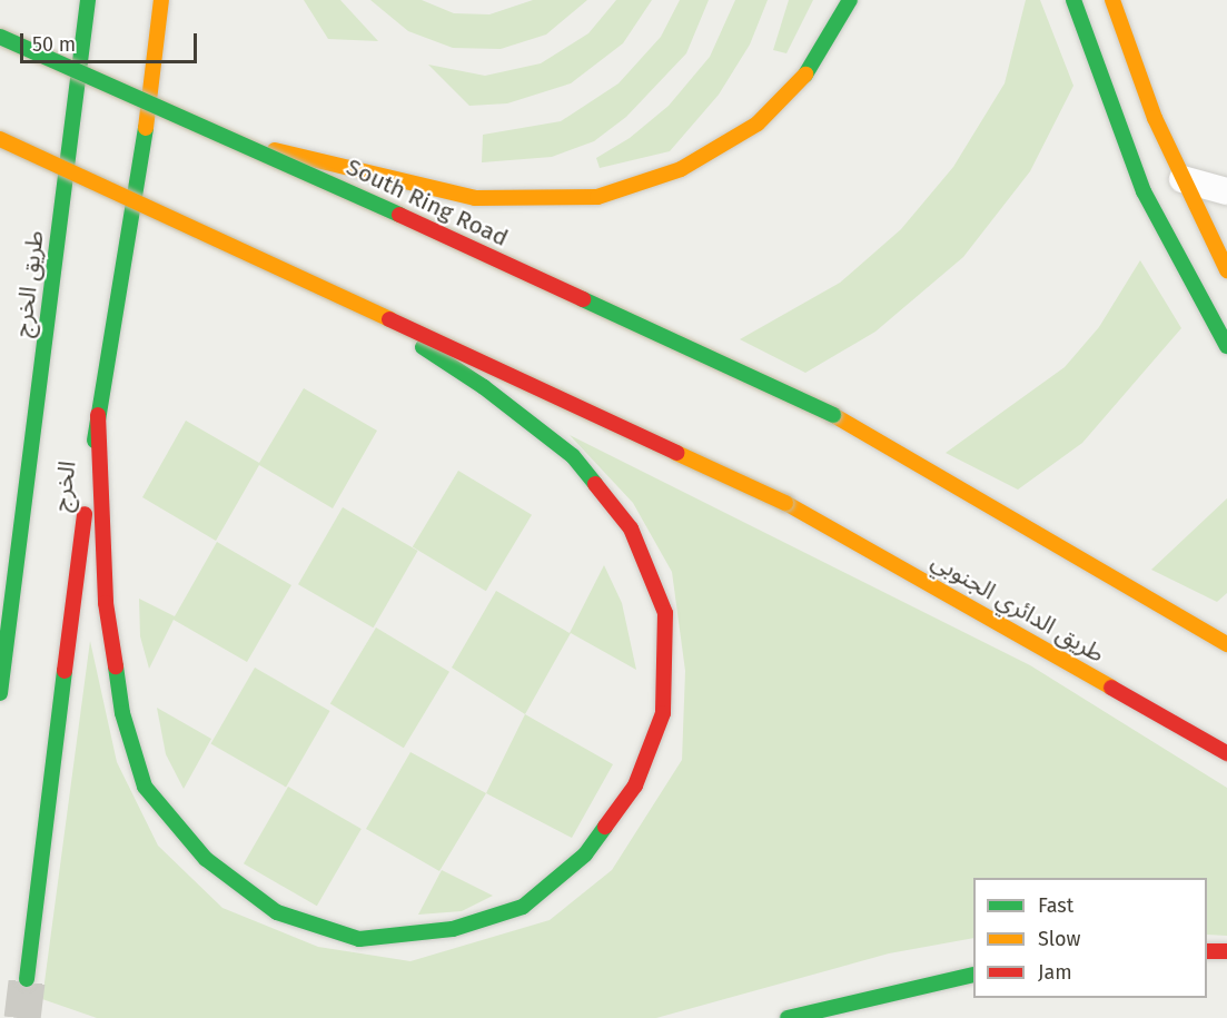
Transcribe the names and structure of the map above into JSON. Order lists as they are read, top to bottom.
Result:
{
  "streets": {
    "main road": [
      "South Ring Road",
      "طريق الخرج",
      "الخرج",
      "طريق الدائري الجنوبي"
    ]
  },
  "legend": ["Fast", "Slow", "Jam"],
  "scale_bar": "50 m"
}
